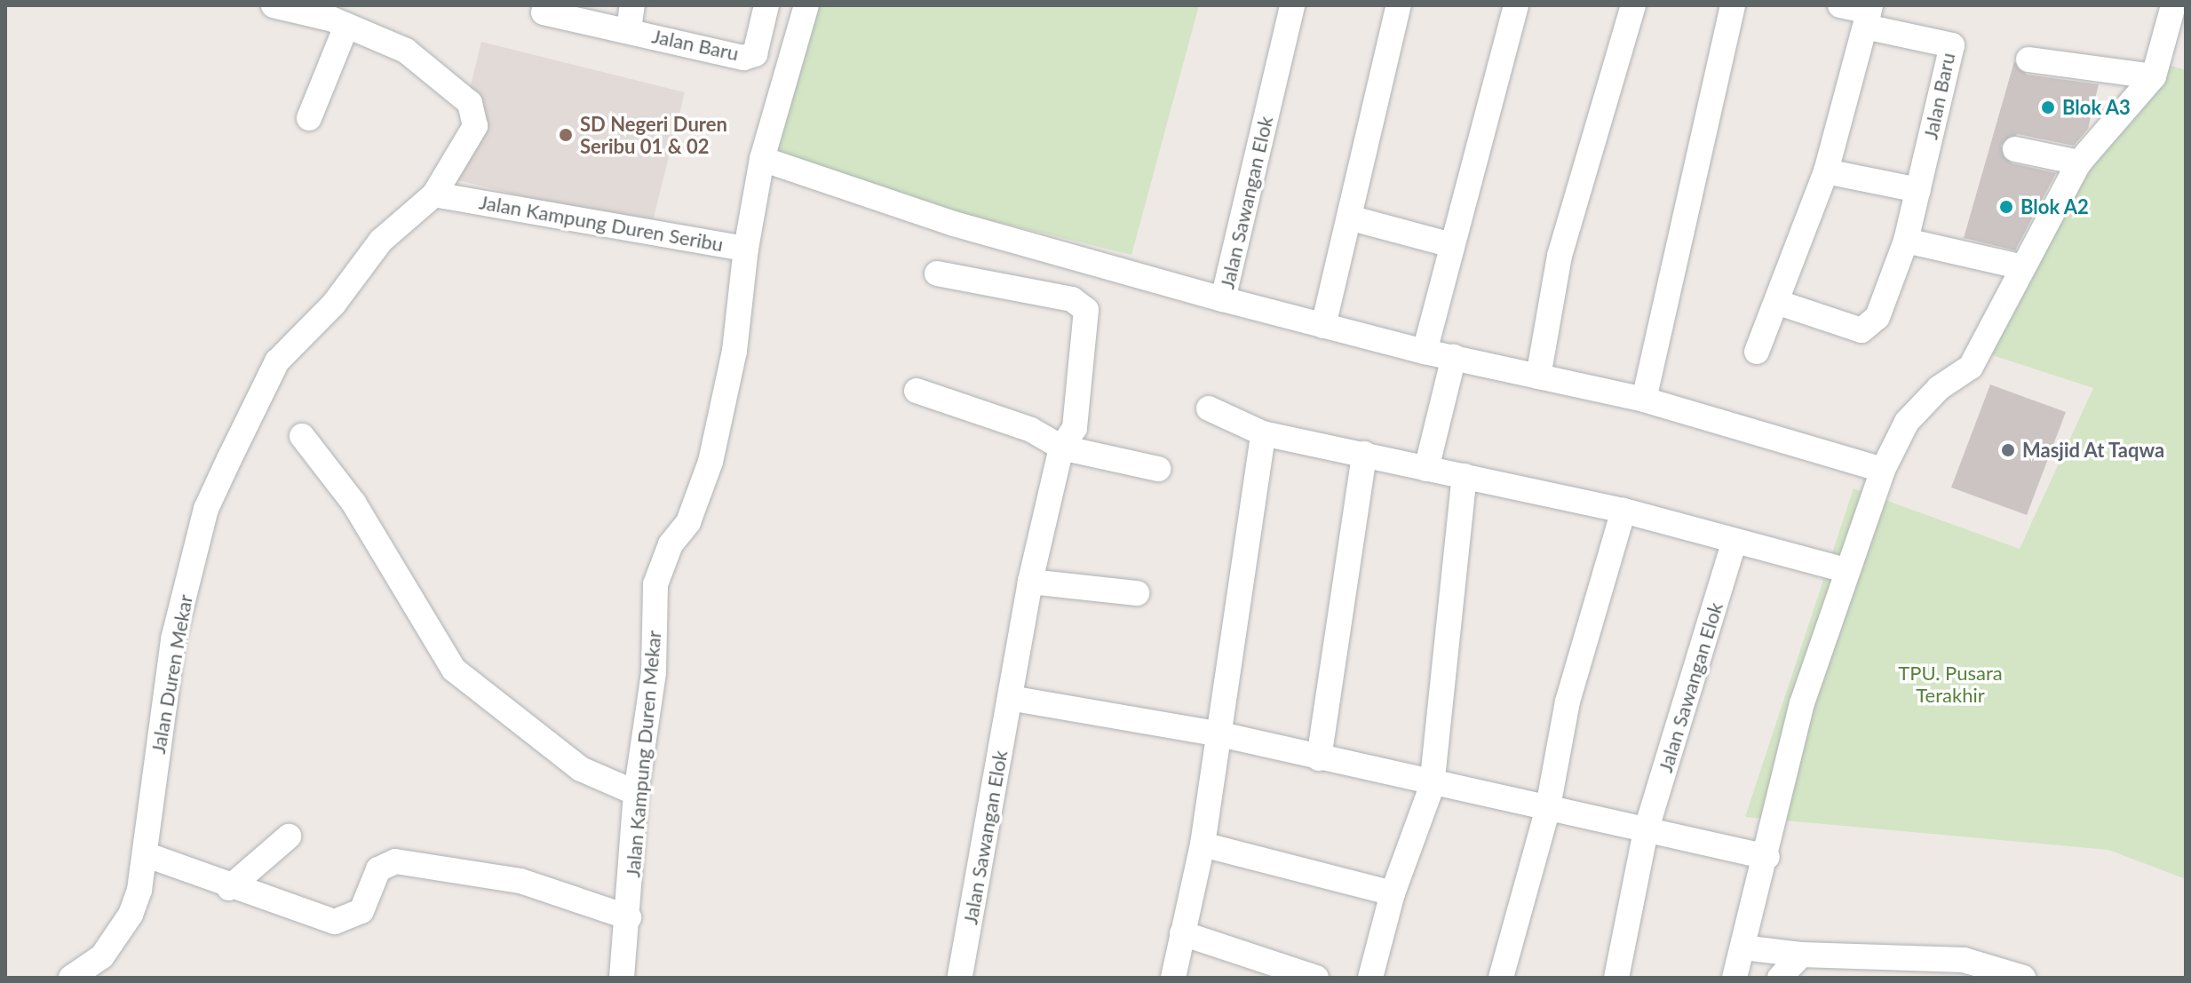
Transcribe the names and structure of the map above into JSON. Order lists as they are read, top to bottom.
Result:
{
  "streets": {
    "street": [
      "Jalan Baru",
      "Jalan Sawangan Elok",
      "Jalan Kampung Duren Seribu",
      "Jalan Duren Mekar",
      "Jalan Kampung Duren Mekar"
    ]
  },
  "crossings": [
    ["Jalan Kampung Duren Seribu", "Jalan Duren Mekar"],
    ["Jalan Kampung Duren Seribu", "Jalan Kampung Duren Mekar"]
  ],
  "parks": ["TPU. Pusara Terakhir"],
  "places": [
    "Blok A3",
    "SD Negeri Duren Seribu 01 & 02",
    "Blok A2",
    "Masjid At Taqwa"
  ]
}
